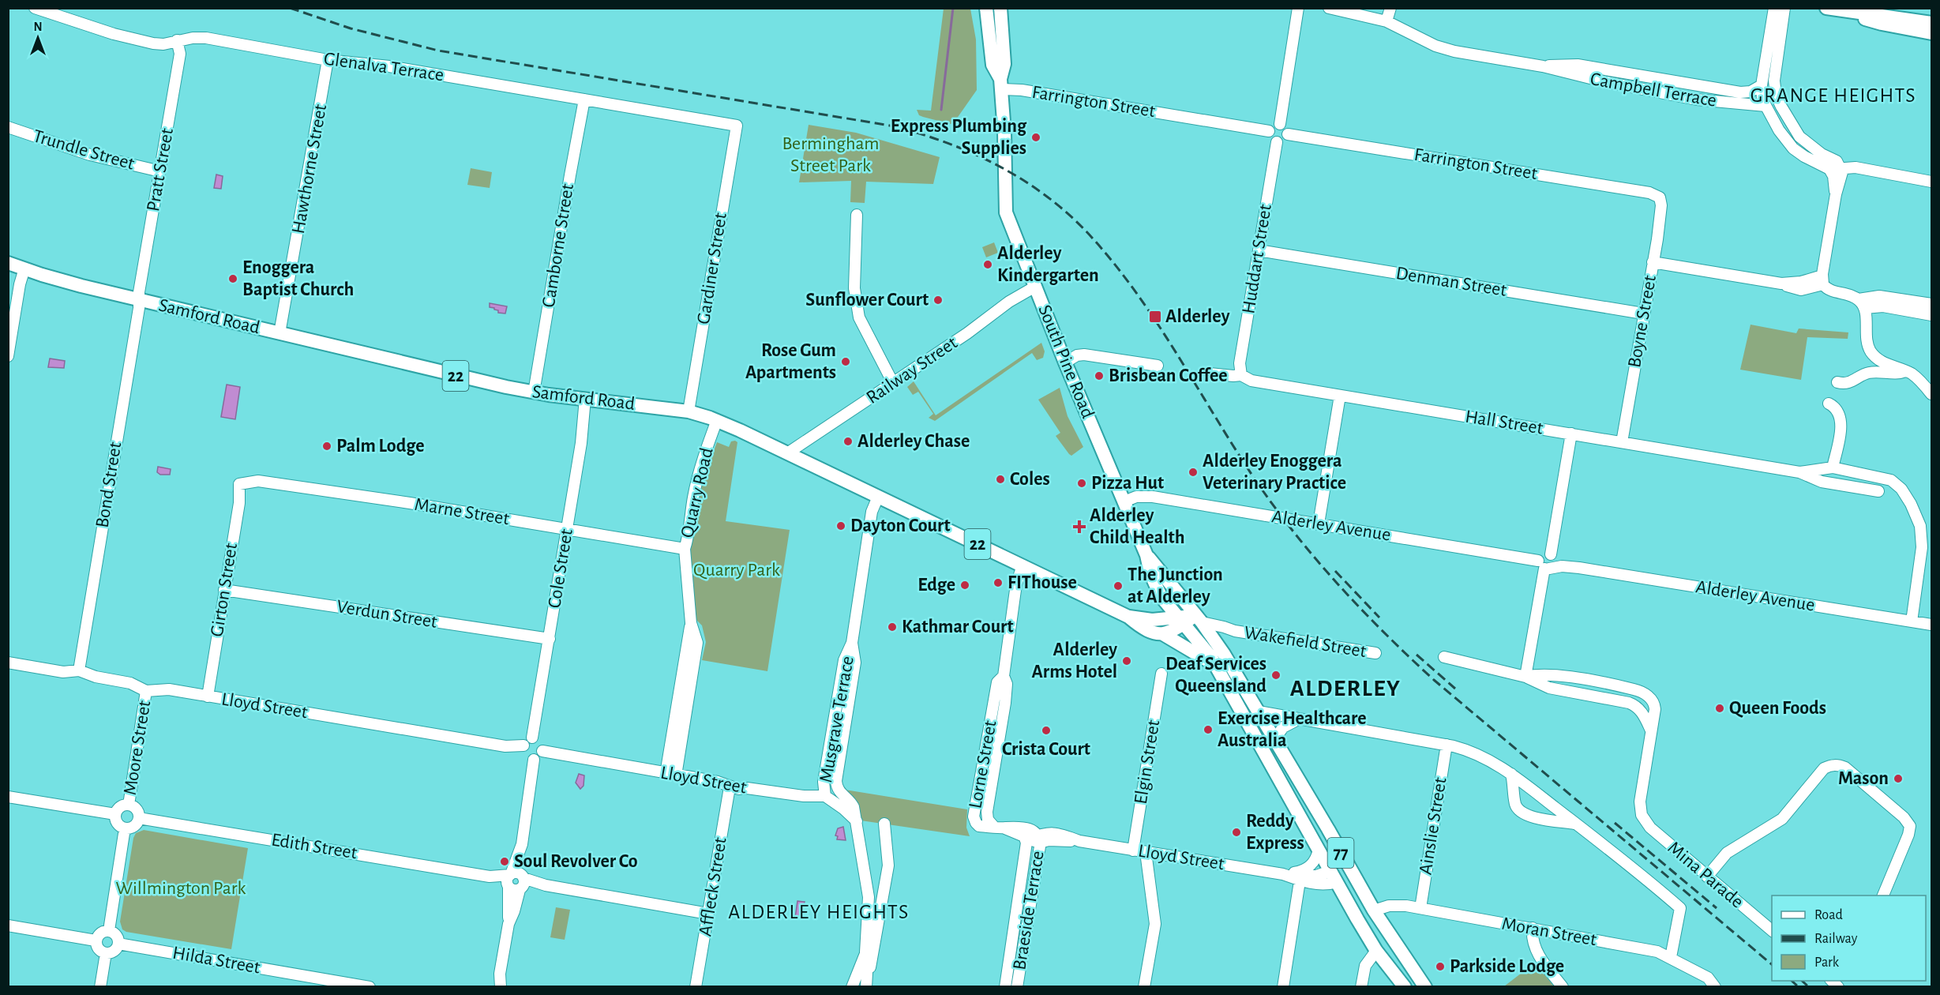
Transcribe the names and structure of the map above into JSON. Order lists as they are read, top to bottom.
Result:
{
  "streets": {
    "main road": [
      "Samford Road",
      "South Pine Road",
      "22",
      "77"
    ],
    "street": [
      "Glenalva Terrace",
      "Campbell Terrace",
      "Farrington Street",
      "Trundle Street",
      "Hawthorne Street",
      "Pratt Street",
      "Camborne Street",
      "Huddart Street",
      "Gardiner Street",
      "Denman Street",
      "Boyne Street",
      "Railway Street",
      "Hall Street",
      "Bond Street",
      "Quarry Road",
      "Marne Street",
      "Alderley Avenue",
      "Cole Street",
      "Girton Street",
      "Verdun Street",
      "Wakefield Street",
      "Lloyd Street",
      "Musgrave Terrace",
      "Moore Street",
      "Elgin Street",
      "Lorne Street",
      "Ainslie Street",
      "Edith Street",
      "Mina Parade",
      "Affleck Street",
      "Braeside Terrace",
      "Moran Street",
      "Hilda Street"
    ]
  },
  "crossings": [
    ["Glenalva Terrace", "Hawthorne Street"],
    ["Glenalva Terrace", "Pratt Street"],
    ["Glenalva Terrace", "Camborne Street"],
    ["Glenalva Terrace", "Gardiner Street"],
    ["Farrington Street", "Huddart Street"],
    ["Farrington Street", "Boyne Street"],
    ["Farrington Street", "South Pine Road"],
    ["Trundle Street", "Pratt Street"],
    ["Hawthorne Street", "Samford Road"],
    ["Pratt Street", "Samford Road"],
    ["Pratt Street", "Bond Street"],
    ["Camborne Street", "Samford Road"],
    ["Huddart Street", "Denman Street"],
    ["Huddart Street", "Hall Street"],
    ["Gardiner Street", "Samford Road"],
    ["Denman Street", "Boyne Street"],
    ["Samford Road", "South Pine Road"],
    ["Samford Road", "Railway Street"],
    ["Samford Road", "Bond Street"],
    ["Samford Road", "Quarry Road"],
    ["Samford Road", "Cole Street"],
    ["Samford Road", "Wakefield Street"],
    ["Samford Road", "Musgrave Terrace"],
    ["Samford Road", "Lorne Street"],
    ["Samford Road", "77"],
    ["Boyne Street", "Hall Street"],
    ["South Pine Road", "Railway Street"],
    ["South Pine Road", "Alderley Avenue"],
    ["South Pine Road", "Wakefield Street"],
    ["South Pine Road", "77"],
    ["Hall Street", "Alderley Avenue"],
    ["Bond Street", "Lloyd Street"],
    ["Quarry Road", "Marne Street"],
    ["Quarry Road", "Lloyd Street"],
    ["Marne Street", "Cole Street"],
    ["Marne Street", "Girton Street"],
    ["Cole Street", "Verdun Street"],
    ["Cole Street", "Lloyd Street"],
    ["Girton Street", "Verdun Street"],
    ["Girton Street", "Lloyd Street"],
    ["Wakefield Street", "77"],
    ["Lloyd Street", "Musgrave Terrace"],
    ["Lloyd Street", "Moore Street"],
    ["Lloyd Street", "Elgin Street"],
    ["Lloyd Street", "77"],
    ["Lloyd Street", "Affleck Street"],
    ["Lloyd Street", "Braeside Terrace"],
    ["Moore Street", "Edith Street"],
    ["Lorne Street", "Braeside Terrace"],
    ["Ainslie Street", "Moran Street"],
    ["Edith Street", "Affleck Street"],
    ["77", "Moran Street"]
  ],
  "districts": ["GRANGE HEIGHTS", "ALDERLEY", "ALDERLEY HEIGHTS"],
  "parks": ["Bermingham Street Park", "Quarry Park", "Willmington Park"],
  "places": {
    "other": [
      "Express Plumbing Supplies",
      "Alderley Kindergarten",
      "Enoggera Baptist Church",
      "Sunflower Court",
      "Rose Gum Apartments",
      "Brisbean Coffee",
      "Alderley Chase",
      "Palm Lodge",
      "Alderley Enoggera Veterinary Practice",
      "Coles",
      "Pizza Hut",
      "Dayton Court",
      "FIThouse",
      "Edge",
      "The Junction at Alderley",
      "Kathmar Court",
      "Alderley Arms Hotel",
      "Deaf Services Queensland",
      "Queen Foods",
      "Exercise Healthcare Australia",
      "Crista Court",
      "Mason",
      "Reddy Express",
      "Soul Revolver Co",
      "Parkside Lodge"
    ],
    "transit": ["Alderley"],
    "health": ["Alderley Child Health"]
  },
  "legend": ["Road", "Railway", "Park"],
  "north": "top"
}
